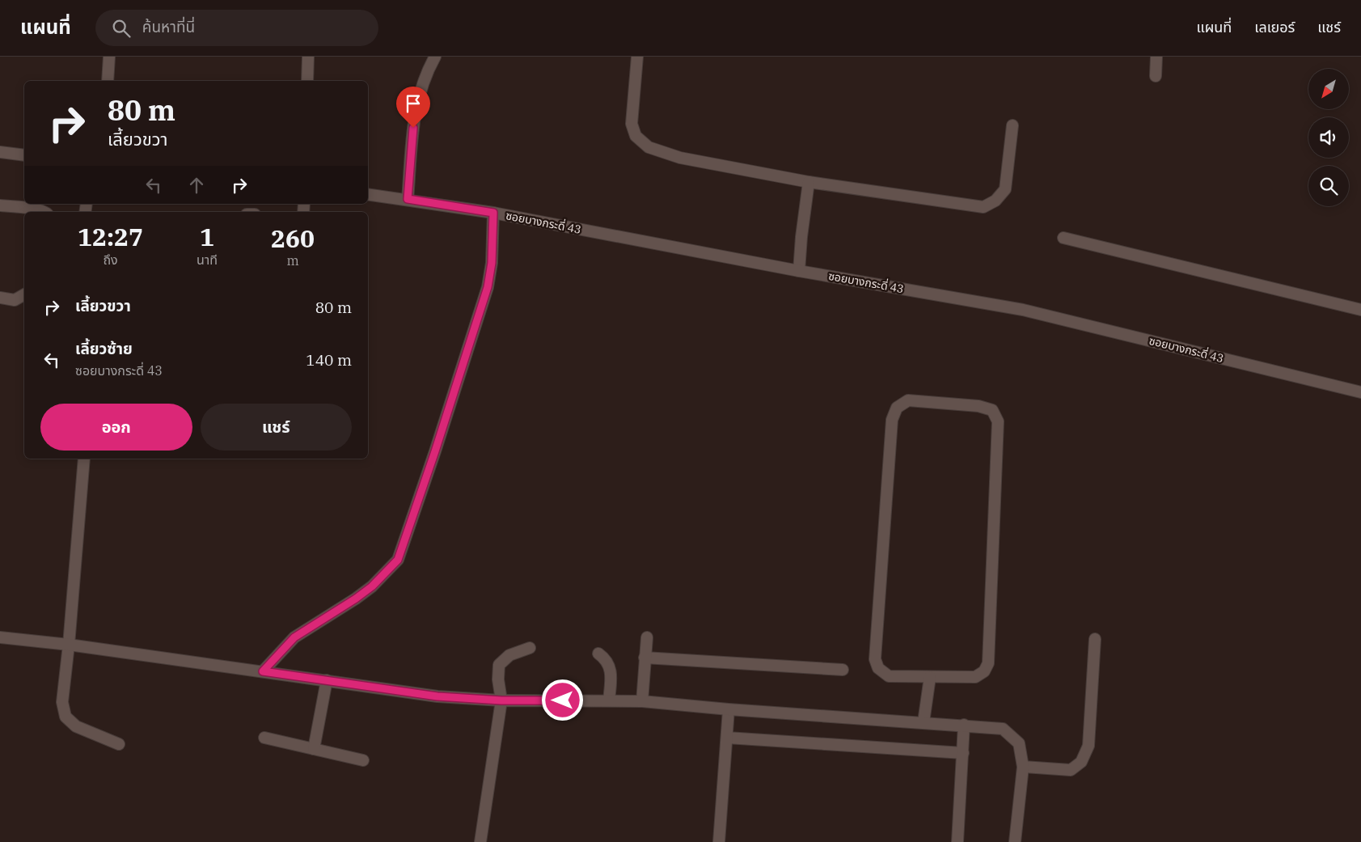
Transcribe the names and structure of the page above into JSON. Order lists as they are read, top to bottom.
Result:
{
  "streets": {
    "street": ["ซอยบางกระดี่ 43"]
  },
  "north": "bottom left",
  "page": {
    "header": "แผนที่",
    "search": "ค้นหาที่นี่",
    "nav": ["แผนที่", "เลเยอร์", "แชร์"],
    "turn": ["80 m", "เลี้ยวขวา"],
    "eta": [
      "12:27",
      "ถึง",
      "1",
      "นาที",
      "260",
      "m"
    ],
    "list": [
      {
        "name": "เลี้ยวขวา",
        "value": "80 m"
      },
      {
        "name": "เลี้ยวซ้าย",
        "note": "ซอยบางกระดี่ 43",
        "value": "140 m"
      }
    ],
    "buttons": ["ออก", "แชร์"]
  }
}
